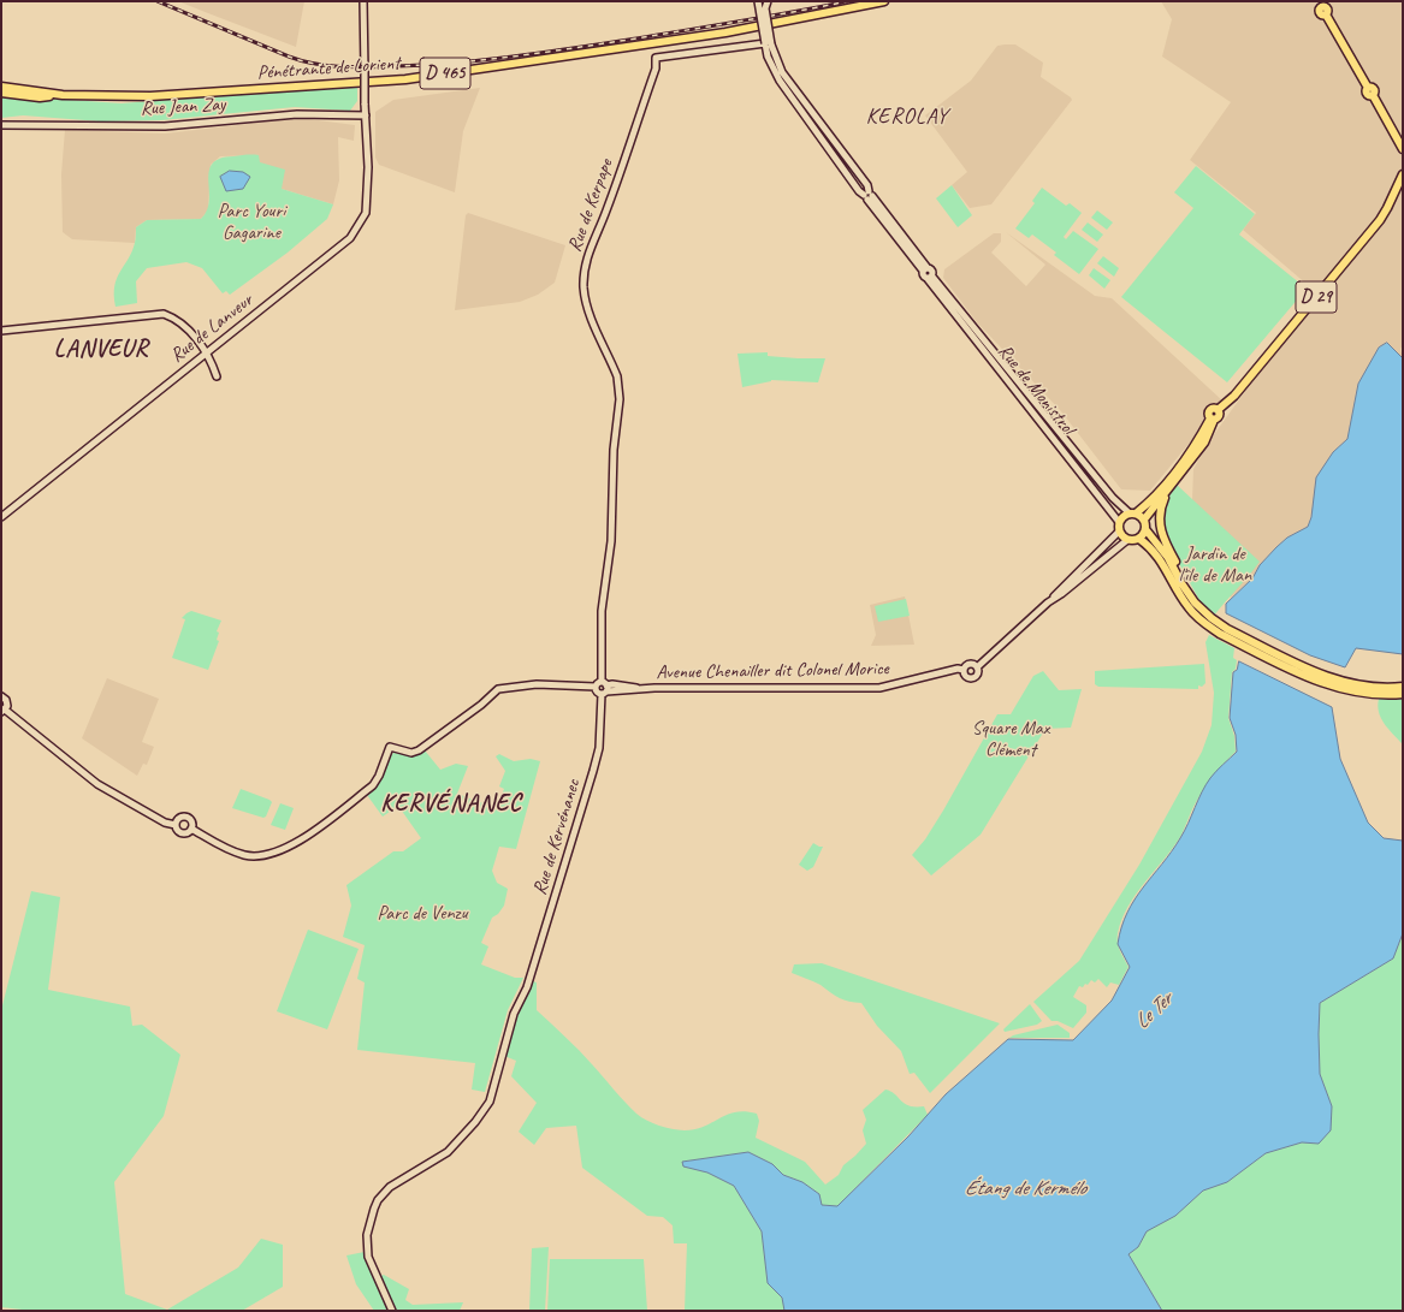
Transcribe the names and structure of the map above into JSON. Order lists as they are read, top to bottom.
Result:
{
  "streets": {
    "main road": ["Pénétrante de Lorient", "D 465", "D 29"],
    "street": [
      "Rue Jean Zay",
      "Rue de Kerpape",
      "Rue de Lanveur",
      "Rue de Monistrol",
      "Avenue Chenailler dit Colonel Morice",
      "Rue de Kervénanec"
    ]
  },
  "crossings": [
    ["Rue Jean Zay", "Rue de Lanveur"],
    ["Rue de Kerpape", "Rue de Monistrol"],
    ["Rue de Kerpape", "Rue de Kervénanec"],
    ["Rue de Monistrol", "Avenue Chenailler dit Colonel Morice"],
    ["Avenue Chenailler dit Colonel Morice", "Rue de Kervénanec"]
  ],
  "districts": ["KEROLAY", "LANVEUR", "KERVÉNANEC"],
  "water": ["Le Ter", "Étang de Kermélo"],
  "parks": [
    "Parc Youri Gagarine",
    "Jardin de l'île de Man",
    "Square Max Clément",
    "Parc de Venzu"
  ]
}
